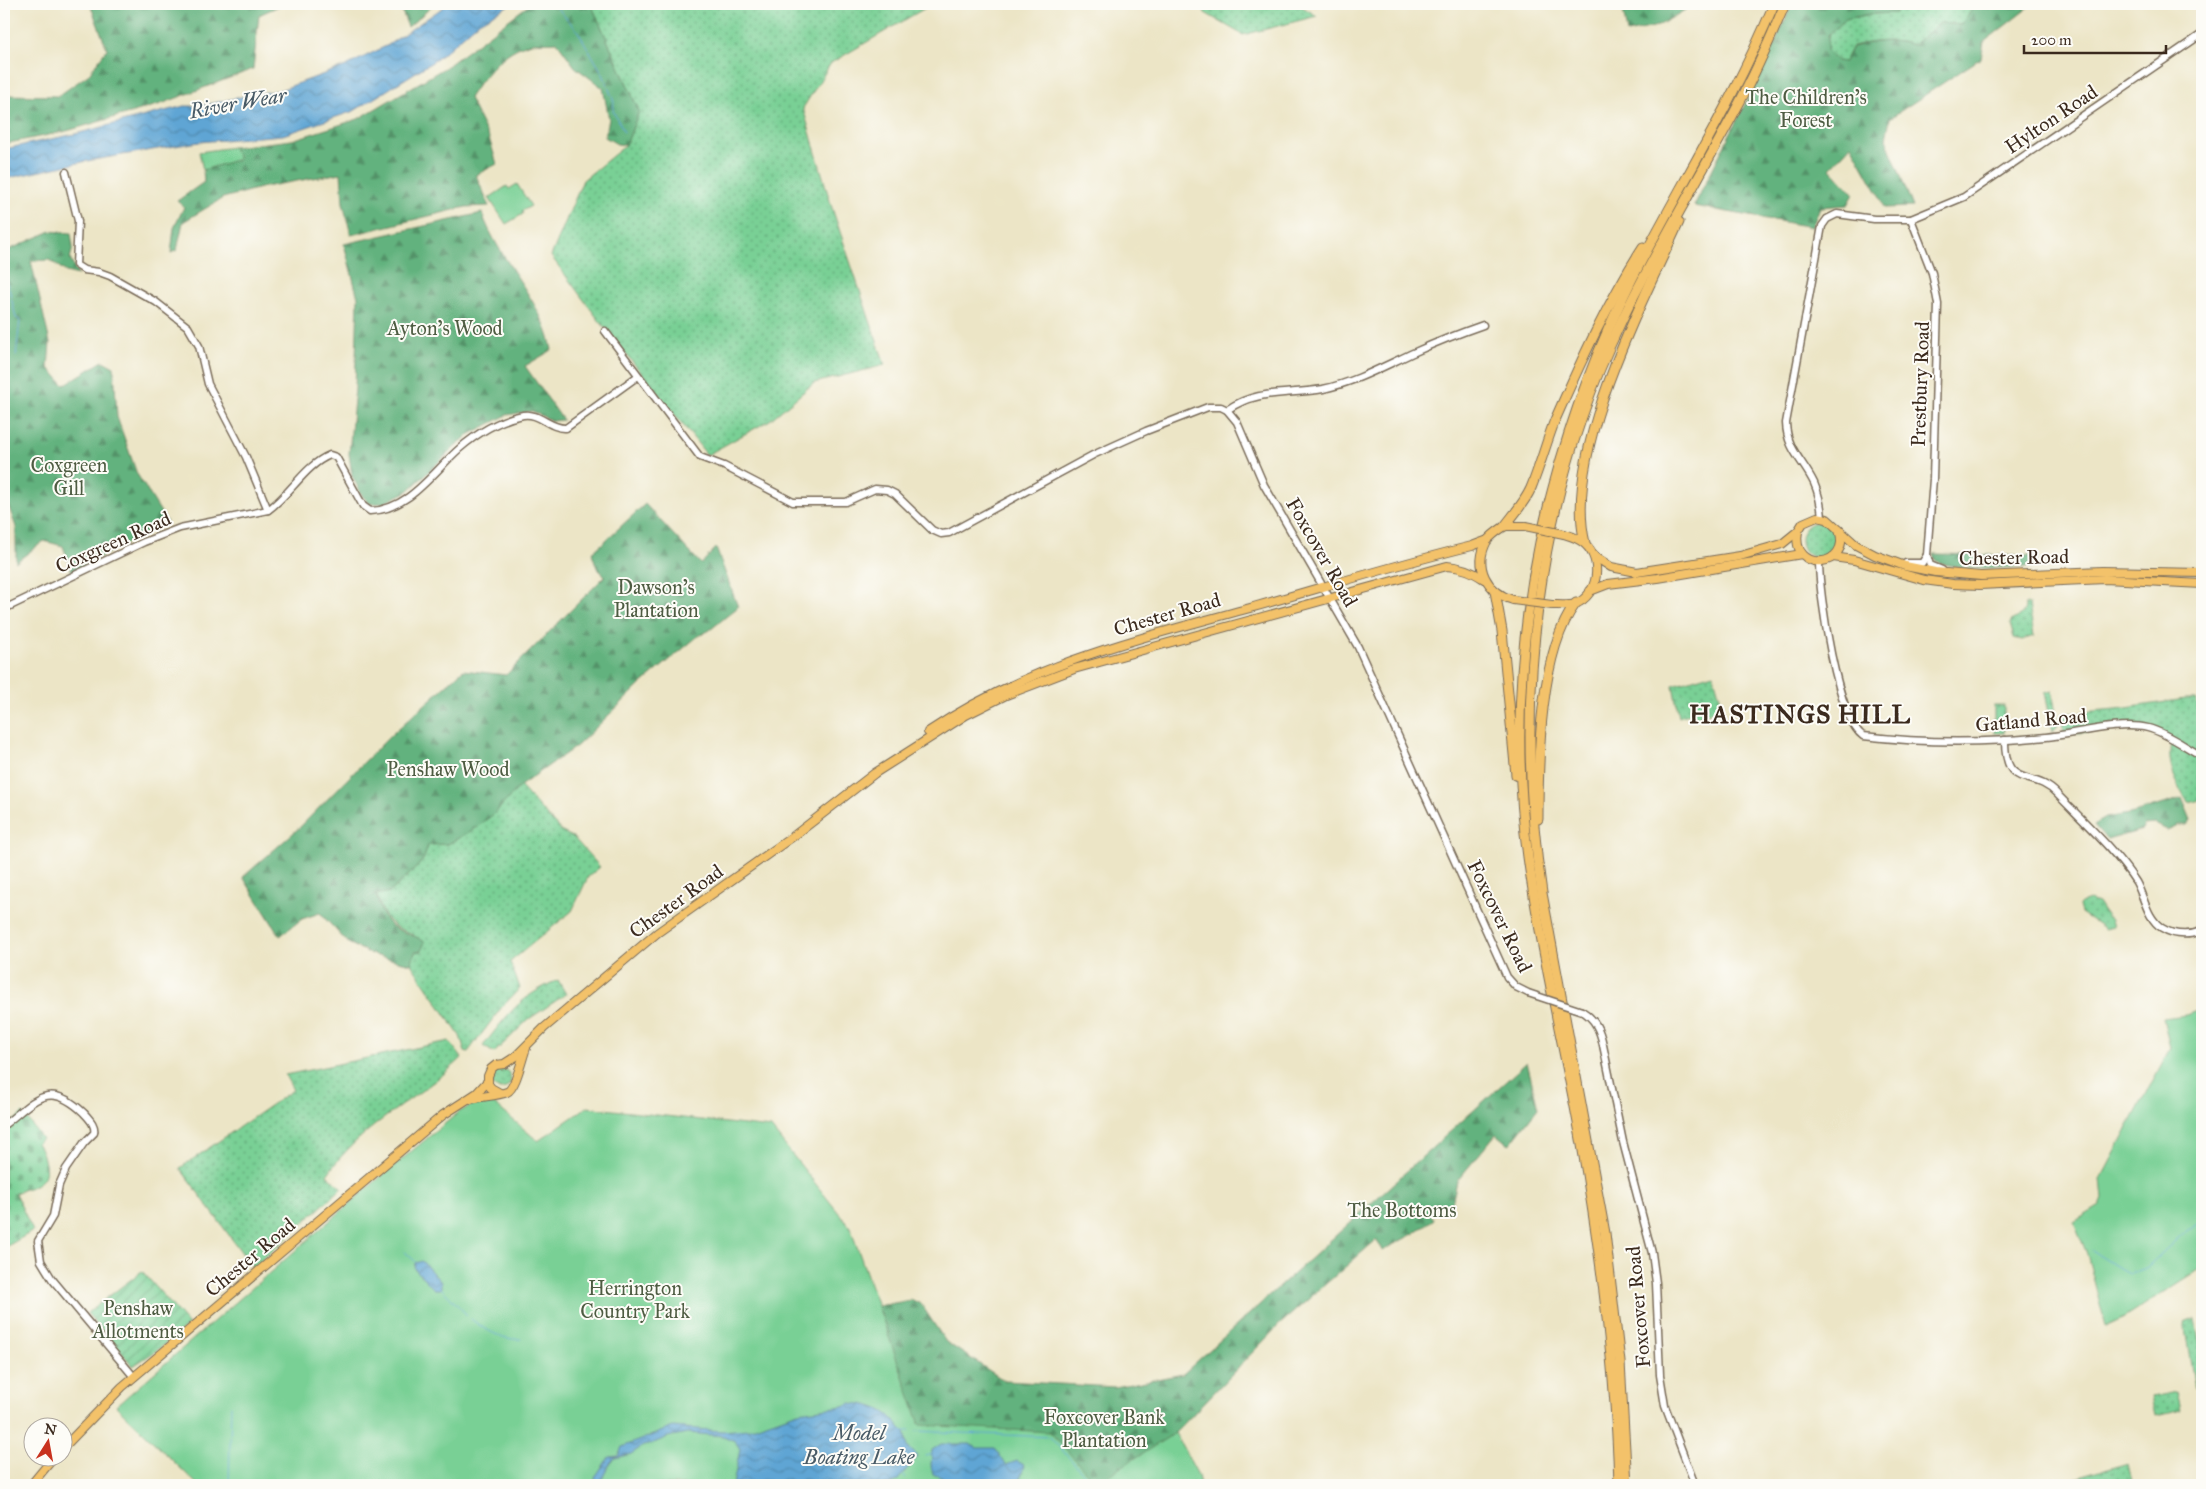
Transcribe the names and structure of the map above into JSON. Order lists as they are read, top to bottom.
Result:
{
  "streets": {
    "main road": ["Chester Road"],
    "street": [
      "Hylton Road",
      "Prestbury Road",
      "Coxgreen Road",
      "Foxcover Road",
      "Gatland Road"
    ]
  },
  "crossings": [
    ["Hylton Road", "Prestbury Road"],
    ["Foxcover Road", "Chester Road"],
    ["Chester Road", "Gatland Road"]
  ],
  "districts": ["HASTINGS HILL"],
  "water": ["River Wear", "Model Boating Lake"],
  "parks": [
    "The Children's Forest",
    "Ayton's Wood",
    "Coxgreen Gill",
    "Dawson's Plantation",
    "Penshaw Wood",
    "The Bottoms",
    "Herrington Country Park",
    "Penshaw Allotments",
    "Foxcover Bank Plantation"
  ],
  "scale_bar": "200 m",
  "north": "top"
}
